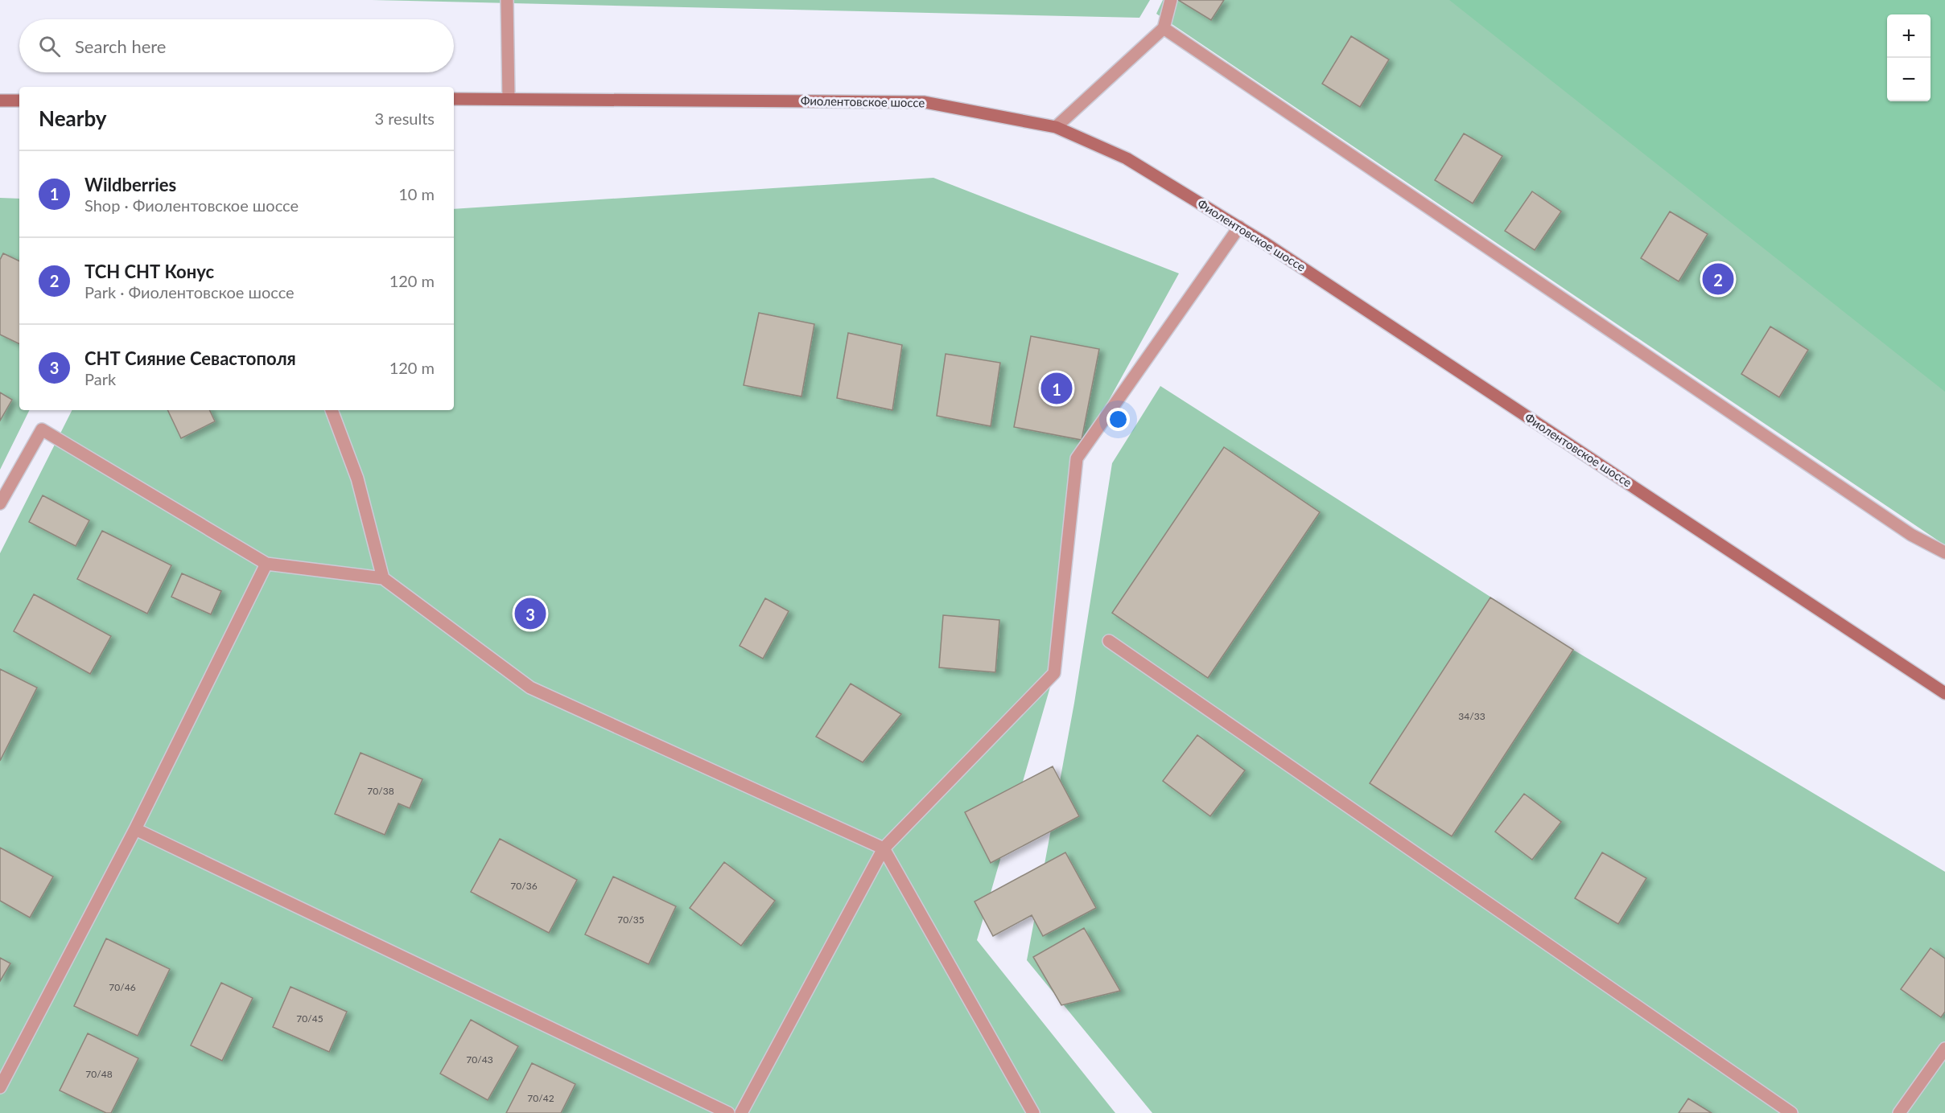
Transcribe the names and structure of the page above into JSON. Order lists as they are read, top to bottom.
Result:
{
  "streets": {
    "main road": ["Фиолентовское шоссе"]
  },
  "house_numbers": [
    "34/33",
    "70/38",
    "70/36",
    "70/35",
    "70/46",
    "70/45",
    "70/43",
    "70/48",
    "70/42"
  ],
  "page": {
    "map_buttons": ["+", "−"],
    "search": "Search here",
    "heading": ["Nearby", "3 results"],
    "list": [
      {
        "mark": "1",
        "name": "Wildberries",
        "note": "Shop · Фиолентовское шоссе",
        "value": "10 m"
      },
      {
        "mark": "2",
        "name": "ТСН СНТ Конус",
        "note": "Park · Фиолентовское шоссе",
        "value": "120 m"
      },
      {
        "mark": "3",
        "name": "СНТ Сияние Севастополя",
        "note": "Park",
        "value": "120 m"
      }
    ],
    "pins": ["2", "1", "3"]
  }
}
